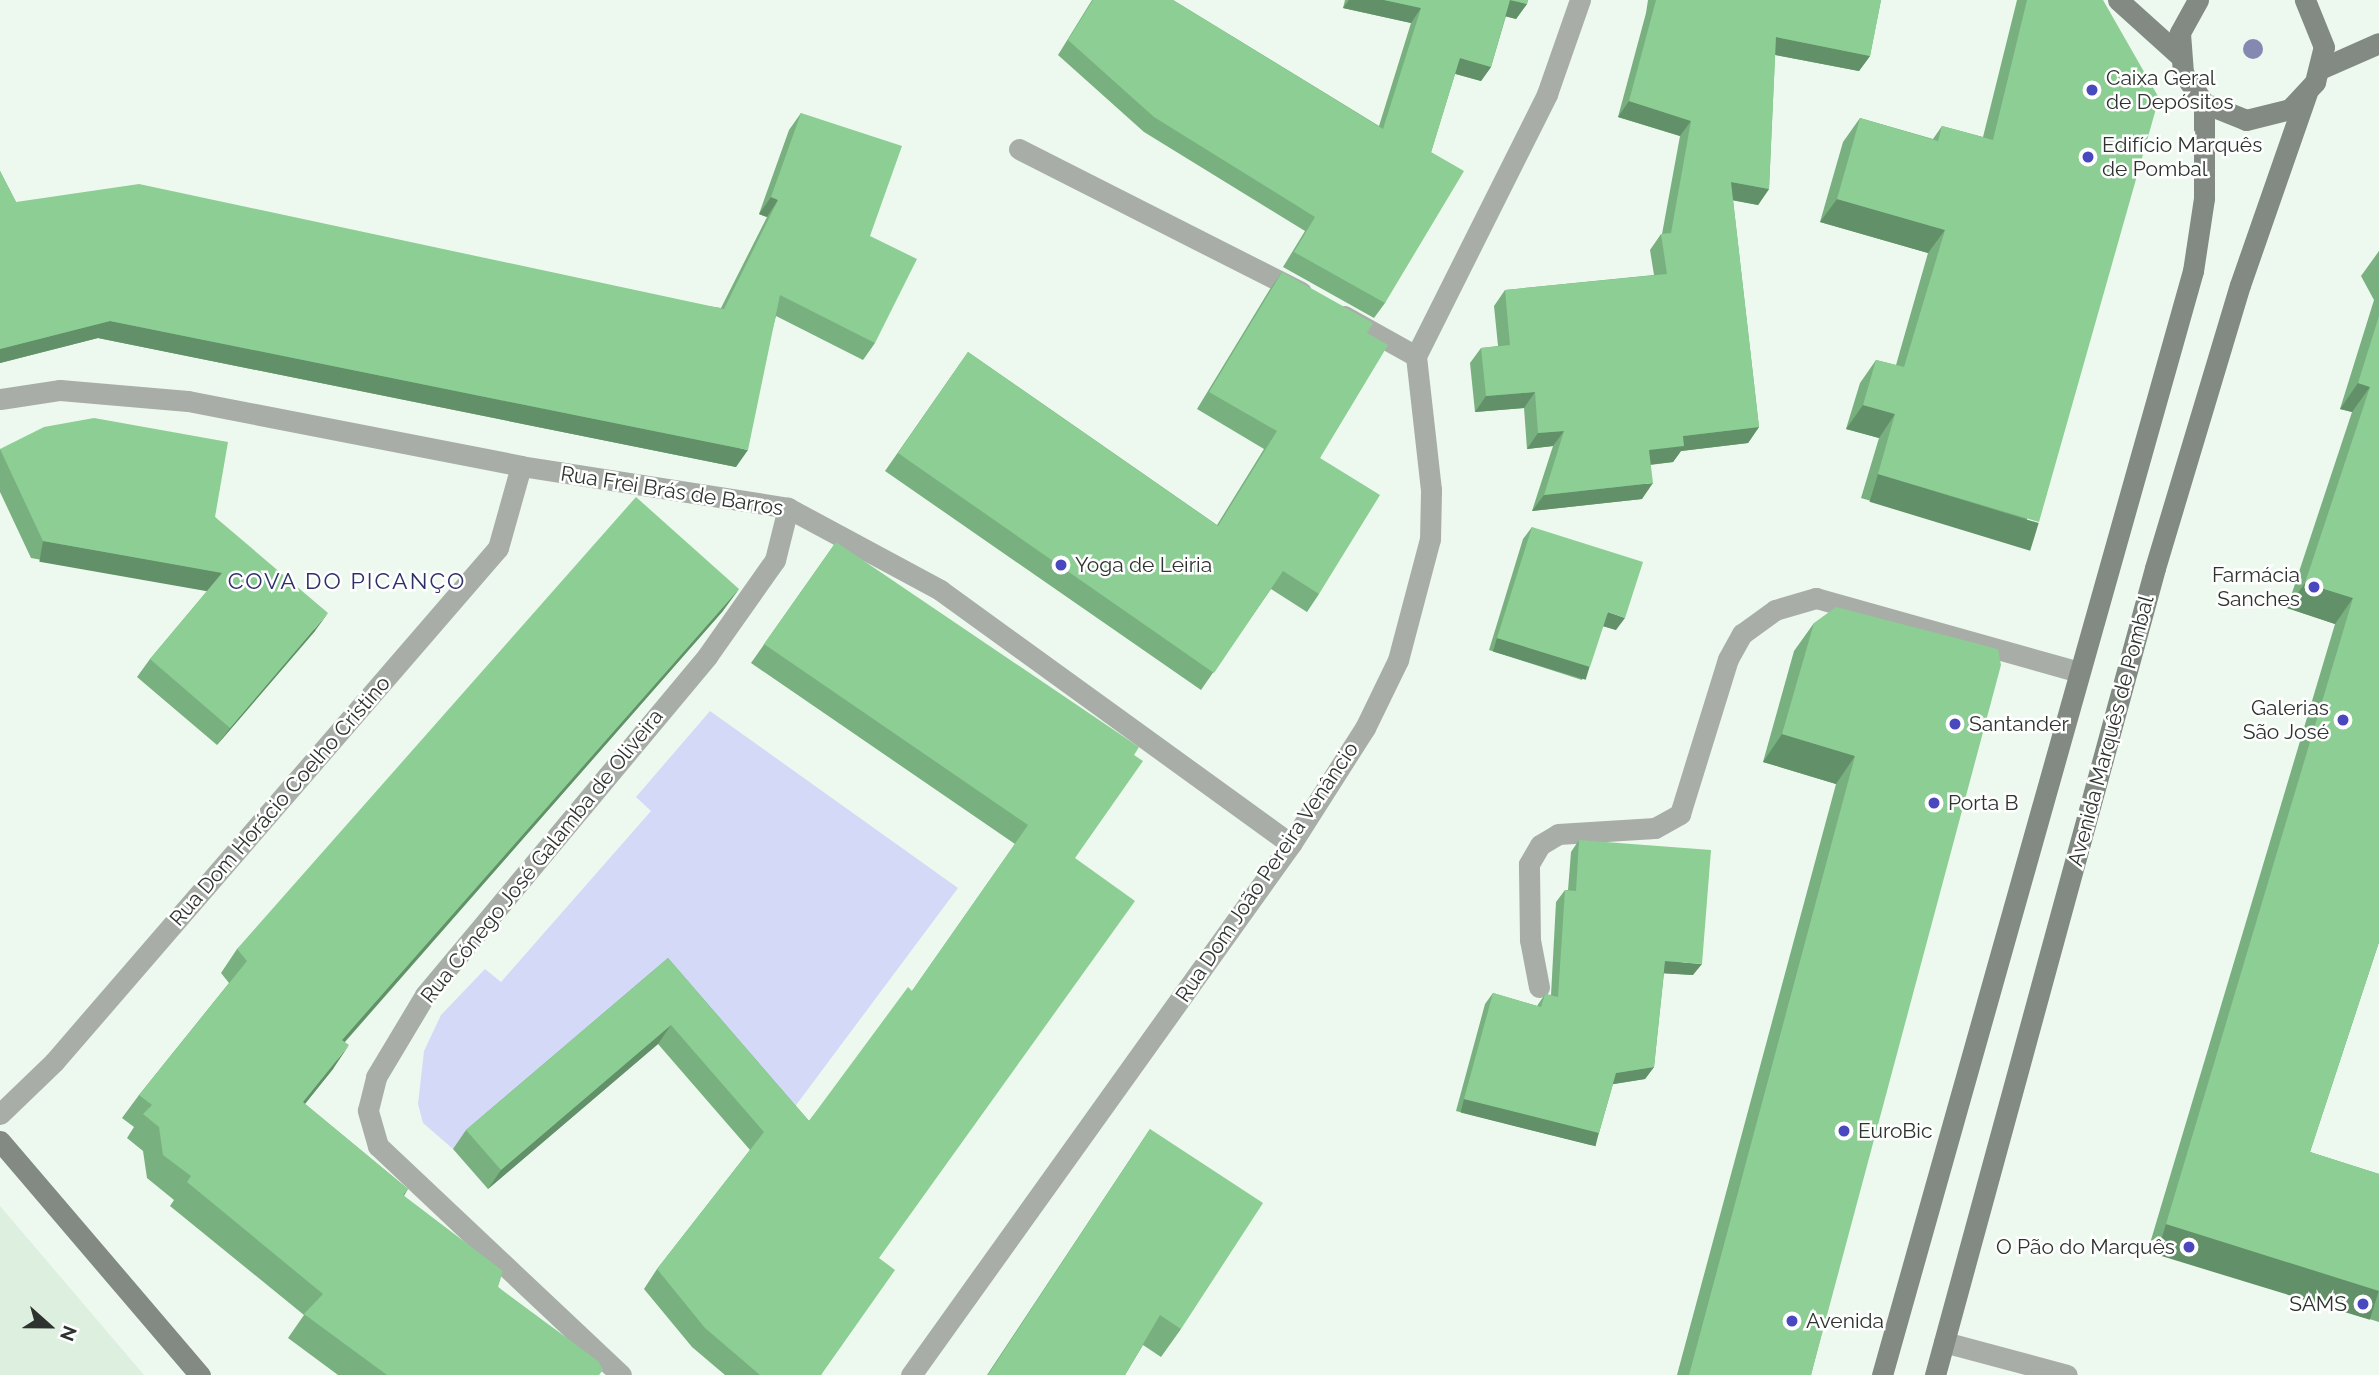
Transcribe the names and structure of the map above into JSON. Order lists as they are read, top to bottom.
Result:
{
  "streets": {
    "main road": ["Avenida Marquês de Pombal"],
    "street": [
      "Rua Frei Brás de Barros",
      "Rua Dom Horácio Coelho Cristino",
      "Rua Cónego José Galamba de Oliveira",
      "Rua Dom João Pereira Venâncio"
    ]
  },
  "crossings": [
    ["Rua Frei Brás de Barros", "Rua Dom Horácio Coelho Cristino"],
    ["Rua Frei Brás de Barros", "Rua Cónego José Galamba de Oliveira"],
    ["Rua Frei Brás de Barros", "Rua Dom João Pereira Venâncio"]
  ],
  "districts": ["COVA DO PICANÇO"],
  "places": [
    "Caixa Geral de Depósitos",
    "Edifício Marquês de Pombal",
    "Yoga de Leiria",
    "Farmácia Sanches",
    "Galerias São José",
    "Santander",
    "Porta B",
    "EuroBic",
    "O Pão do Marquês",
    "SAMS",
    "Avenida"
  ],
  "north": "right"
}
